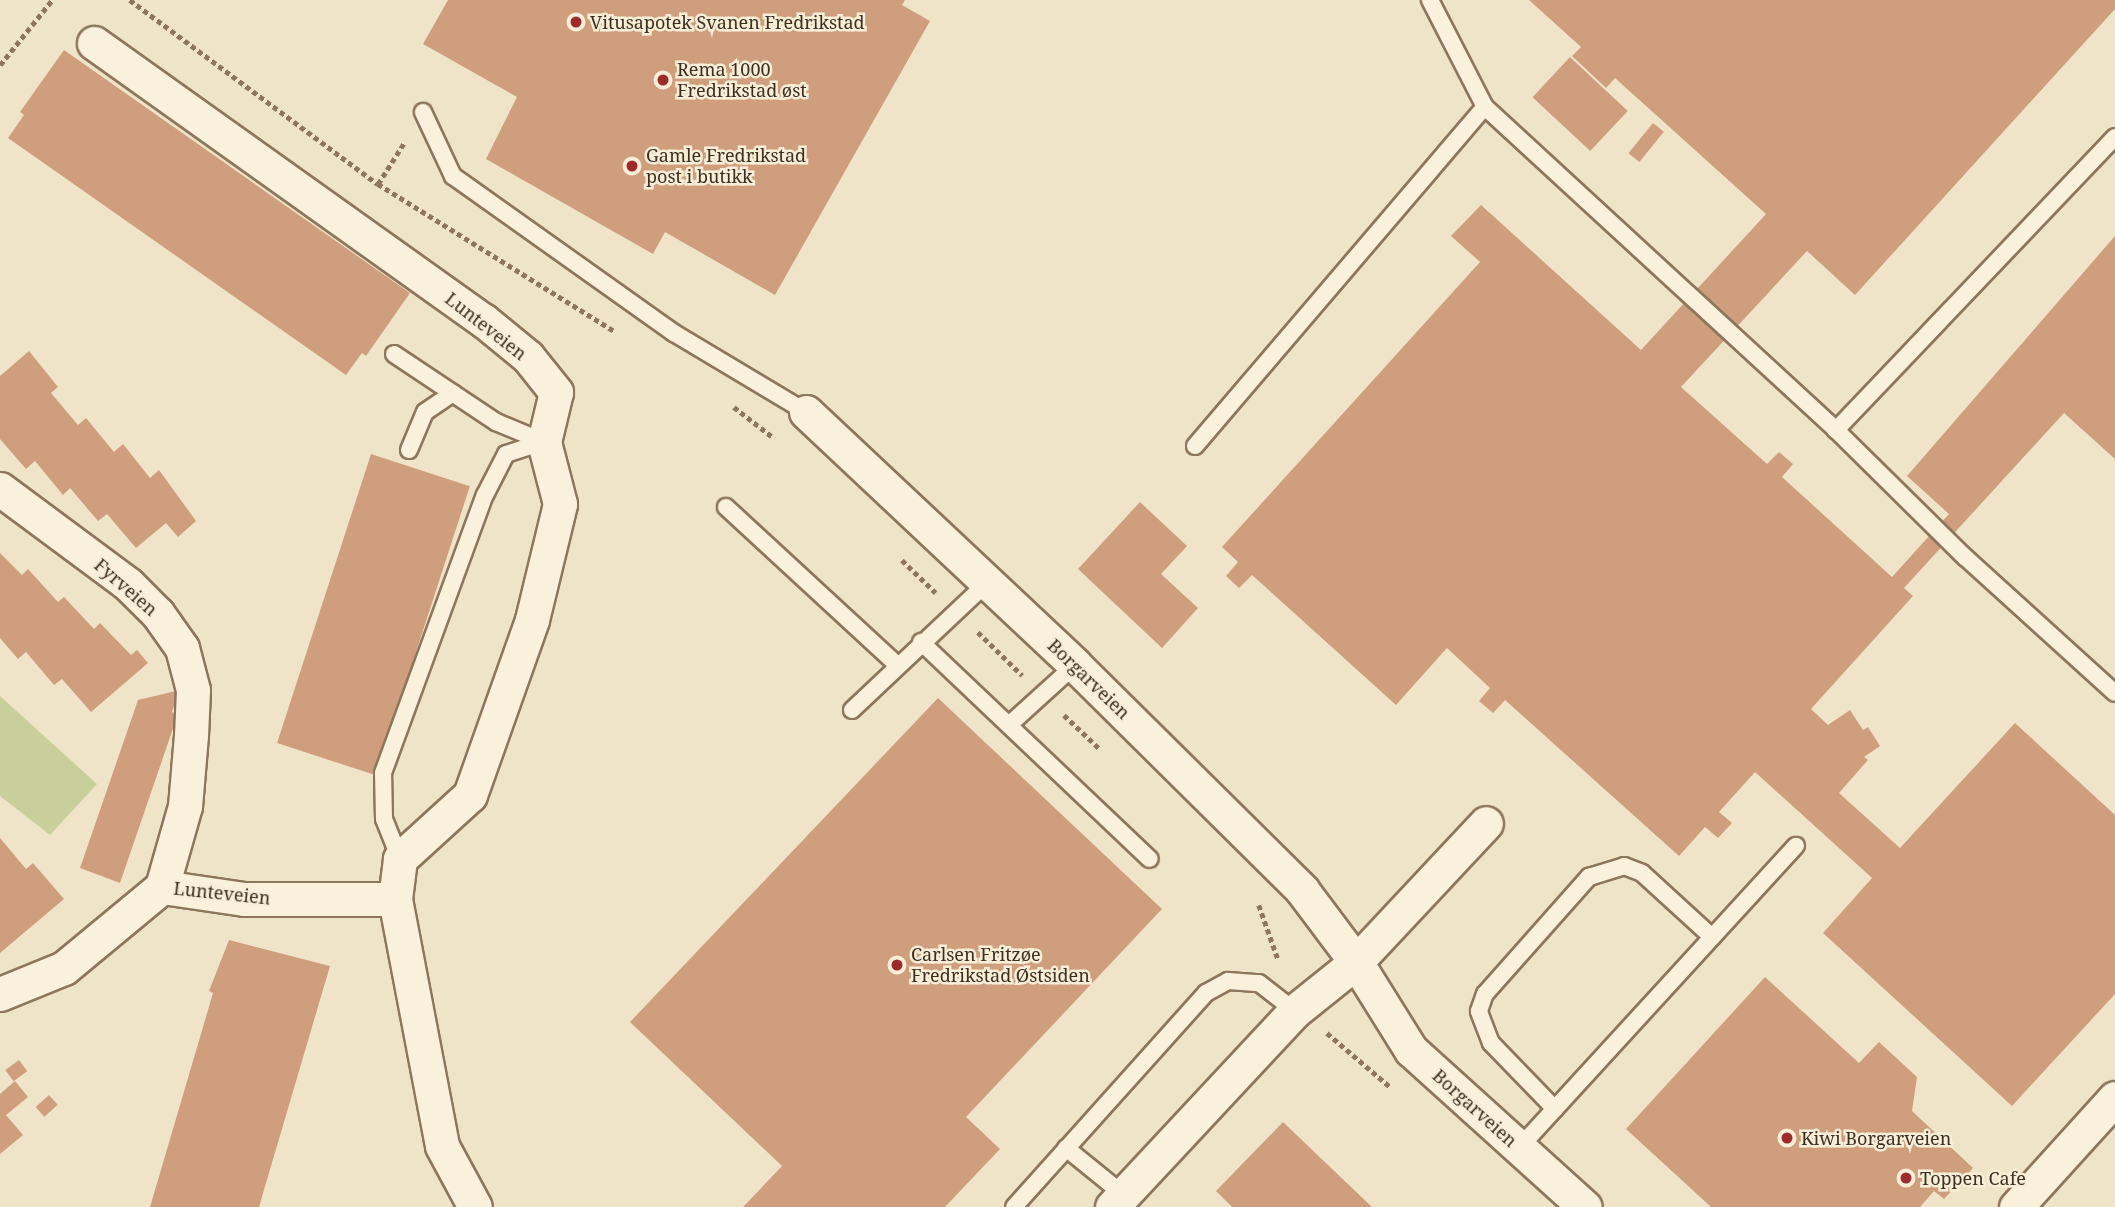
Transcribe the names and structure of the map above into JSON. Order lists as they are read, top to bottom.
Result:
{
  "streets": {
    "street": ["Lunteveien", "Fyrveien", "Borgarveien"]
  },
  "crossings": [
    ["Lunteveien", "Fyrveien"]
  ],
  "places": [
    "Vitusapotek Svanen Fredrikstad",
    "Rema 1000 Fredrikstad øst",
    "Gamle Fredrikstad post i butikk",
    "Carlsen Fritzøe Fredrikstad Østsiden",
    "Kiwi Borgarveien",
    "Toppen Cafe"
  ]
}
